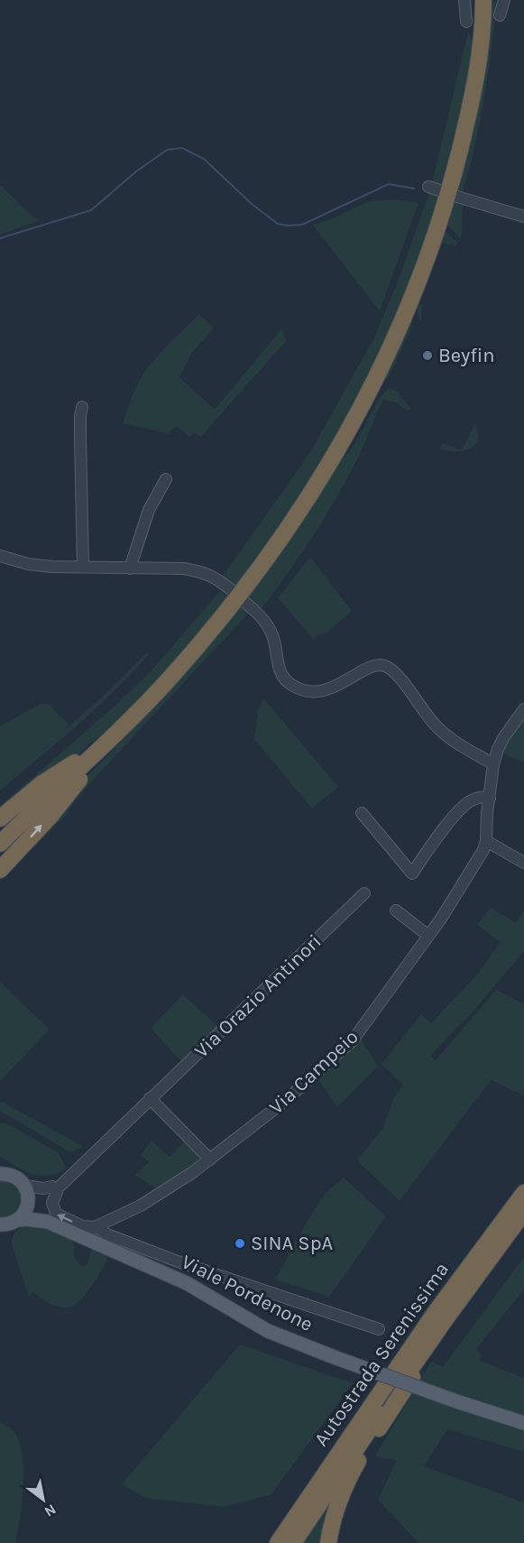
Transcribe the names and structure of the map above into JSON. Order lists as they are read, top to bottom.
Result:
{
  "streets": {
    "highway": ["Autostrada Serenissima"],
    "main road": ["Viale Pordenone"],
    "street": ["Via Orazio Antinori", "Via Campeio"]
  },
  "crossings": [
    ["Via Campeio", "Viale Pordenone"]
  ],
  "places": ["Beyfin", "SINA SpA"],
  "north": "bottom right"
}
